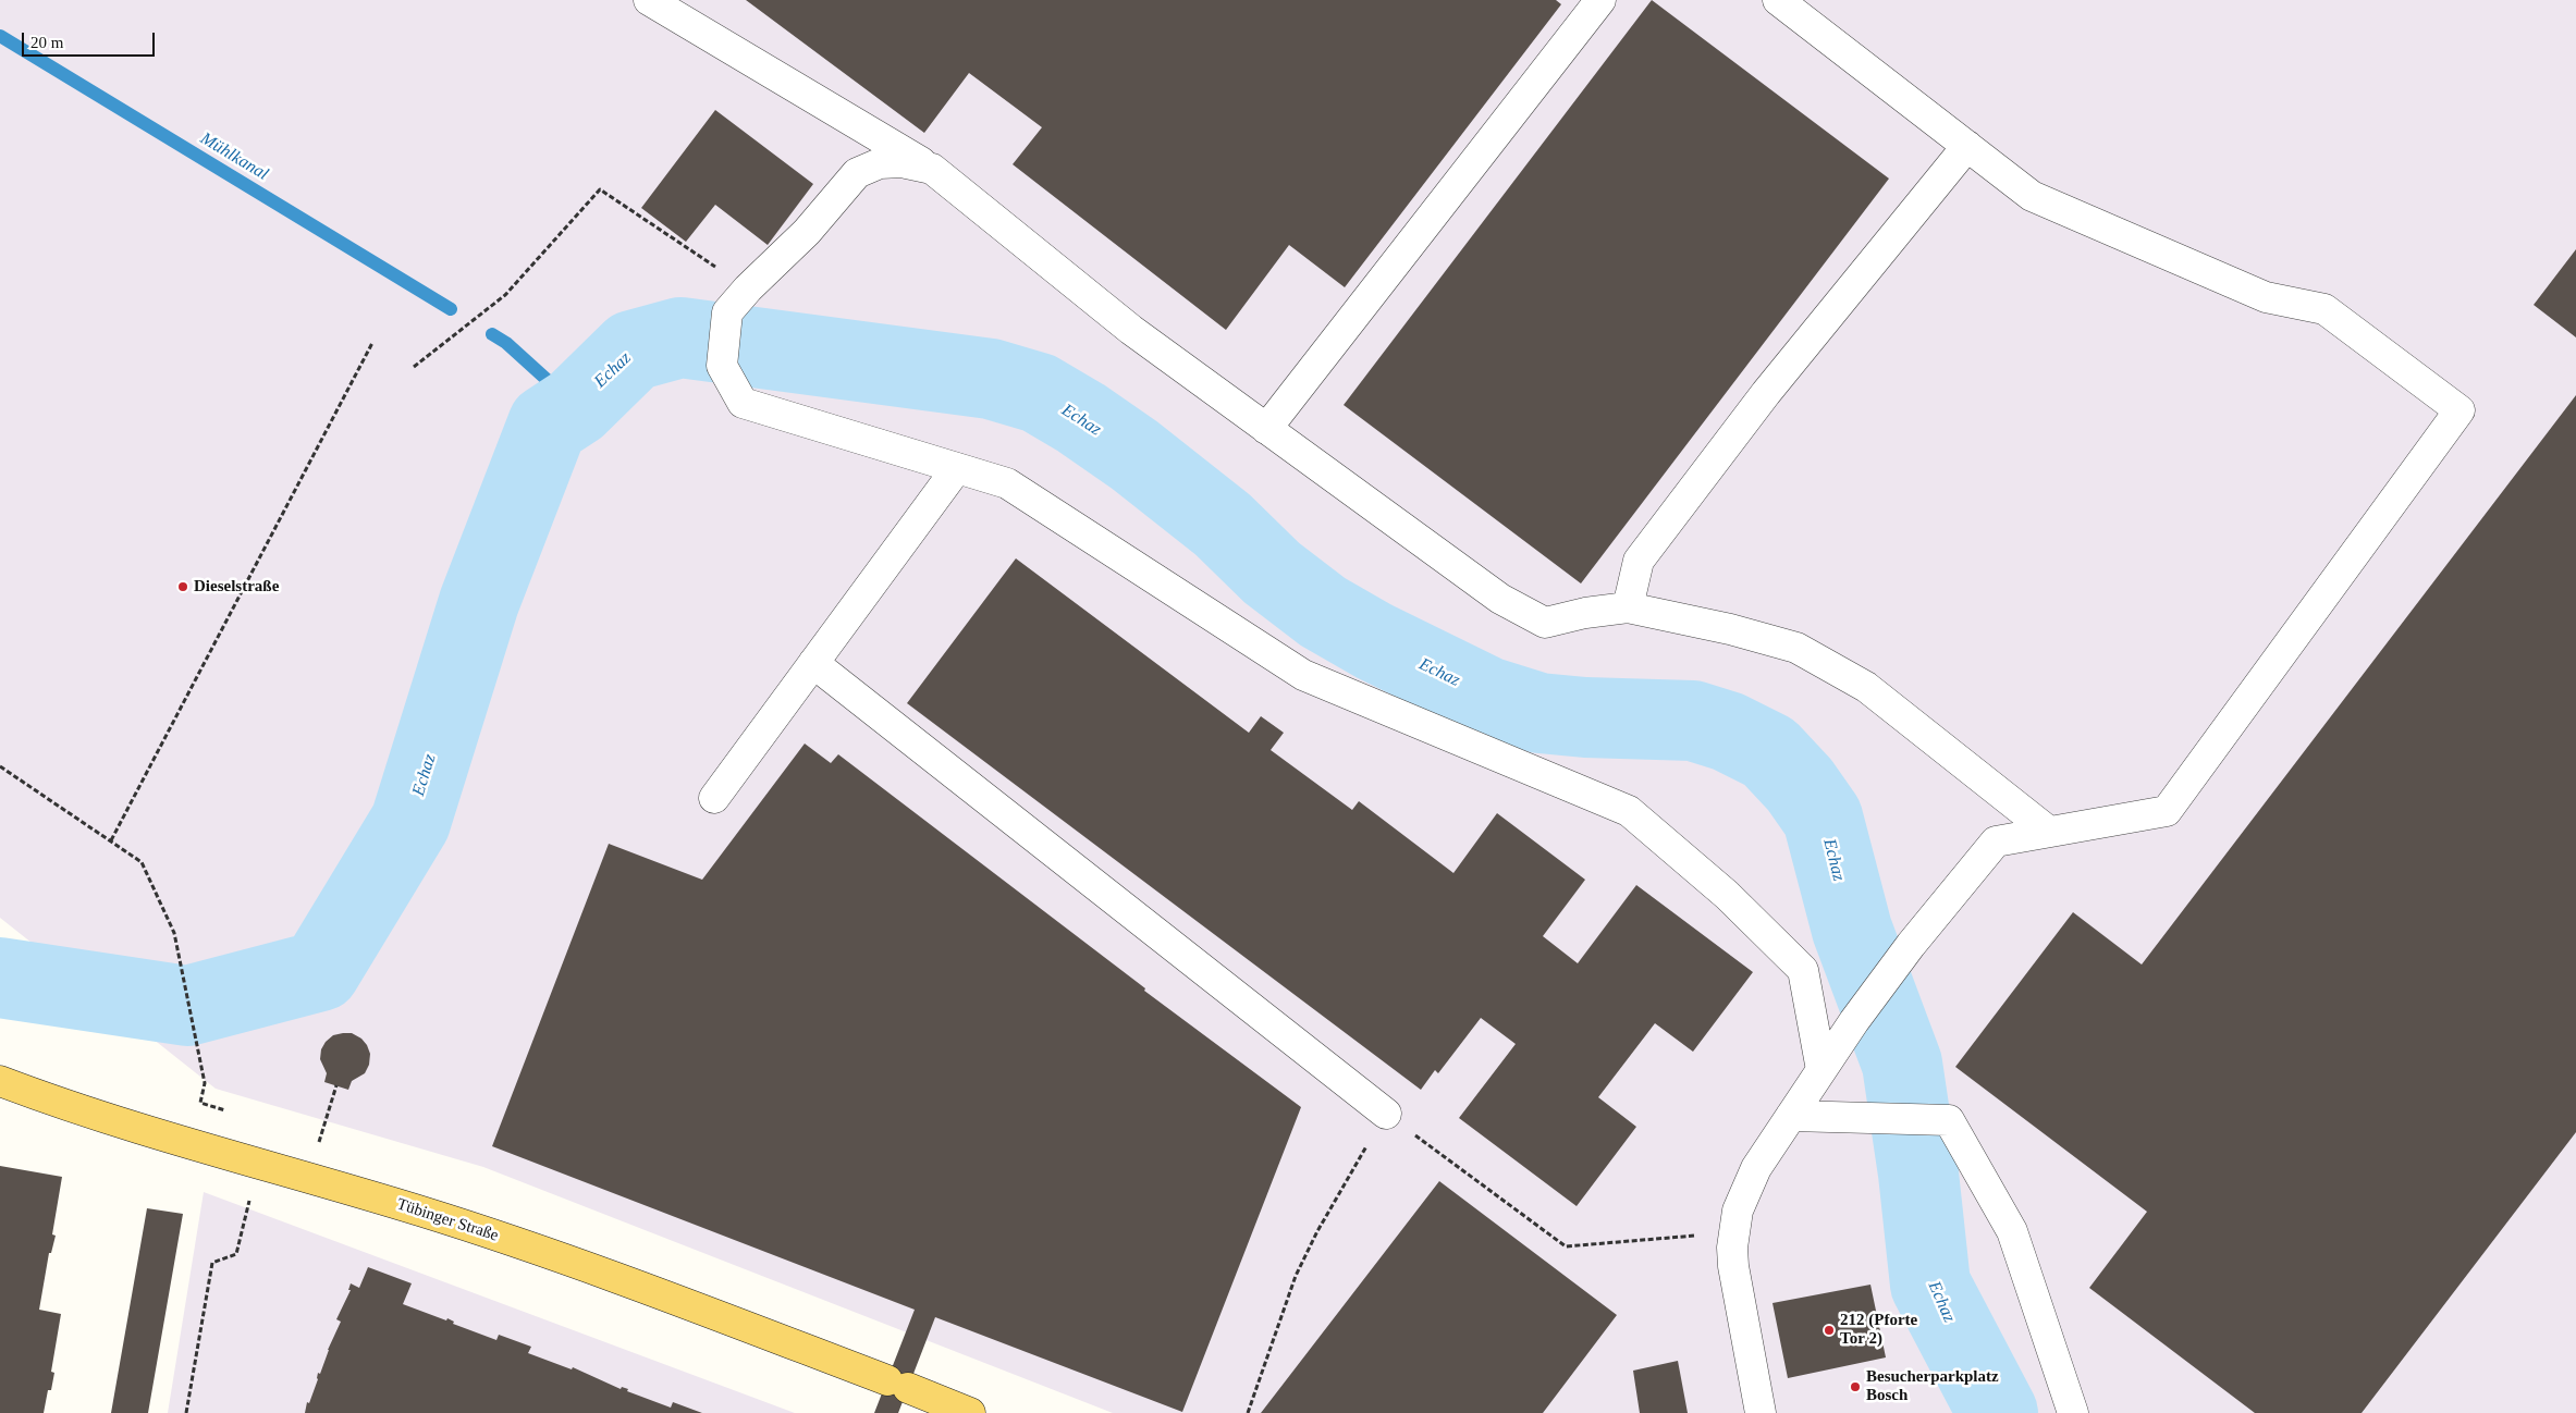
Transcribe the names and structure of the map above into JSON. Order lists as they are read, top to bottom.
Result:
{
  "streets": {
    "main road": ["Tübinger Straße"]
  },
  "water": ["Mühlkanal", "Echaz"],
  "places": ["Dieselstraße", "212 (Pforte Tor 2)", "Besucherparkplatz Bosch"],
  "scale_bar": "20 m"
}
